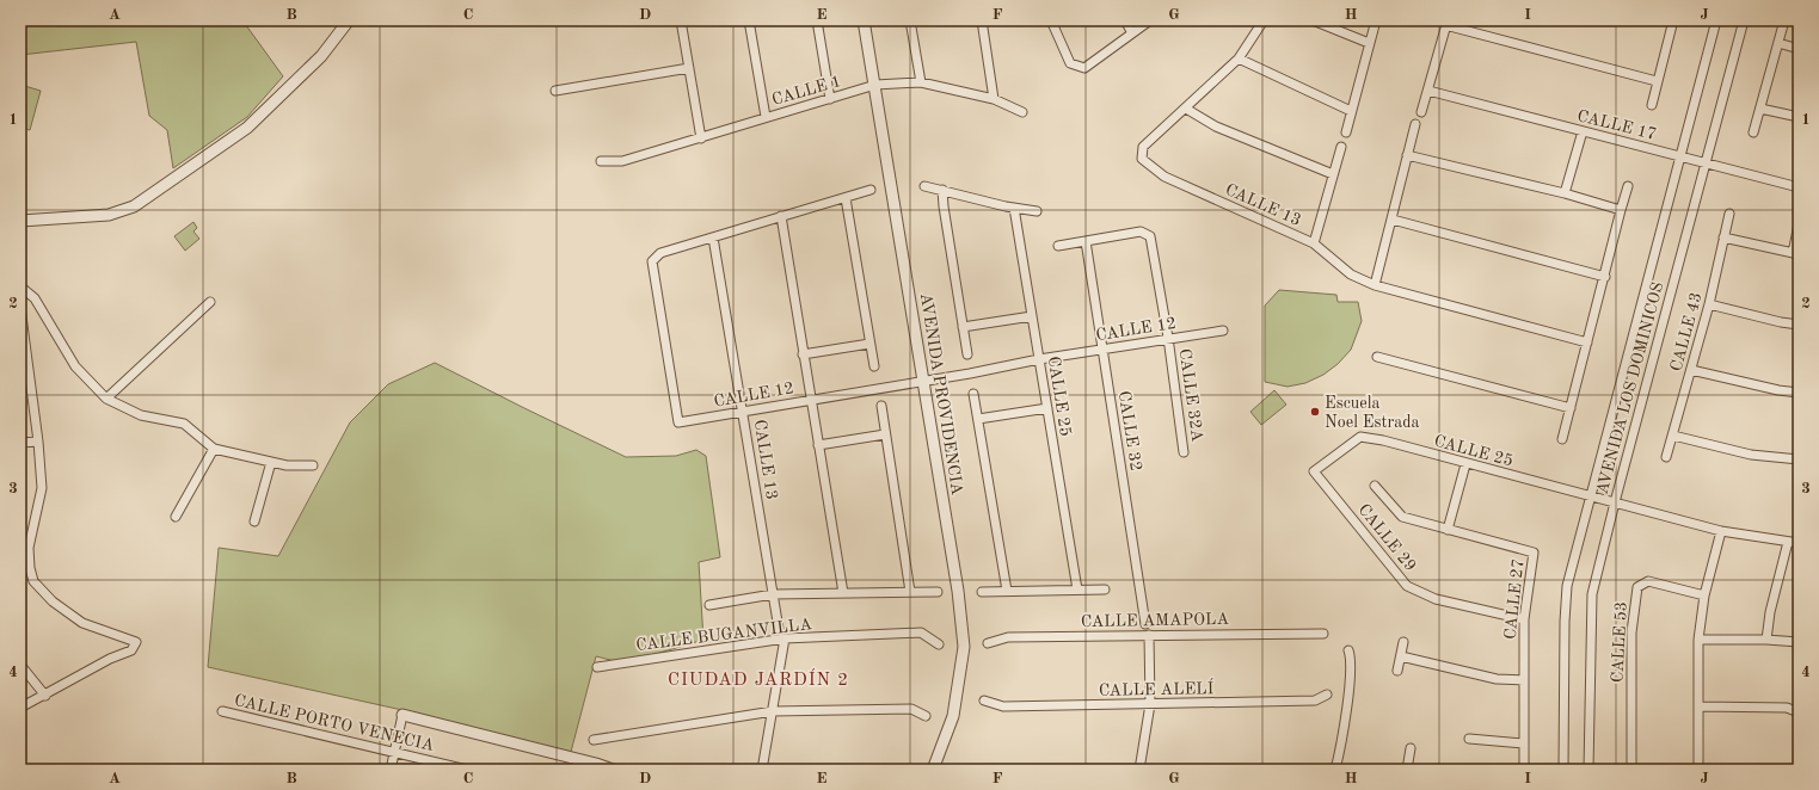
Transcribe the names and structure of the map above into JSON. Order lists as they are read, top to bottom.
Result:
{
  "streets": {
    "street": [
      "CALLE 1",
      "CALLE 17",
      "CALLE 13",
      "CALLE 12",
      "CALLE 43",
      "AVENIDA LOS DOMINICOS",
      "AVENIDA PROVIDENCIA",
      "CALLE 32A",
      "CALLE 25",
      "CALLE 32",
      "CALLE 29",
      "CALLE 27",
      "CALLE AMAPOLA",
      "CALLE BUGANVILLA",
      "CALLE 53",
      "CALLE ALELÍ",
      "CALLE PORTO VENECIA"
    ]
  },
  "crossings": [
    ["CALLE 1", "AVENIDA PROVIDENCIA"],
    ["CALLE 17", "AVENIDA LOS DOMINICOS"],
    ["CALLE 13", "CALLE 12"],
    ["CALLE 12", "AVENIDA PROVIDENCIA"],
    ["CALLE 12", "CALLE 32A"],
    ["CALLE 12", "CALLE 25"],
    ["CALLE 12", "CALLE 32"],
    ["AVENIDA LOS DOMINICOS", "CALLE 25"],
    ["CALLE 32A", "CALLE 32"],
    ["CALLE 25", "CALLE 29"],
    ["CALLE 29", "CALLE 27"]
  ],
  "districts": ["CIUDAD JARDÍN 2"],
  "places": ["Escuela Noel Estrada"],
  "grid": {
    "columns": [
      "A",
      "B",
      "C",
      "D",
      "E",
      "F",
      "G",
      "H",
      "I",
      "J"
    ],
    "rows": [
      "1",
      "2",
      "3",
      "4"
    ]
  }
}
